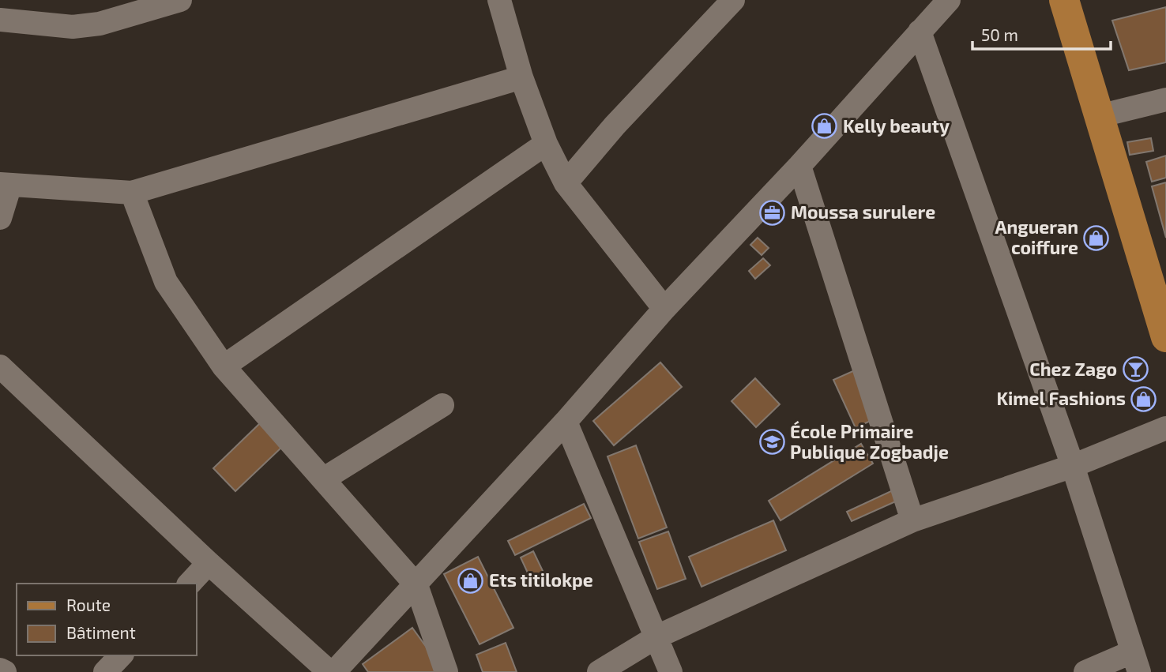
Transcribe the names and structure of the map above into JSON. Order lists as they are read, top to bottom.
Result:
{
  "places": {
    "shop": [
      "Kelly beauty",
      "Angueran coiffure",
      "Kimel Fashions",
      "Ets titilokpe"
    ],
    "office": ["Moussa surulere"],
    "bar": ["Chez Zago"],
    "school or university": ["École Primaire Publique Zogbadje"]
  },
  "legend": ["Route", "Bâtiment"],
  "scale_bar": "50 m"
}
